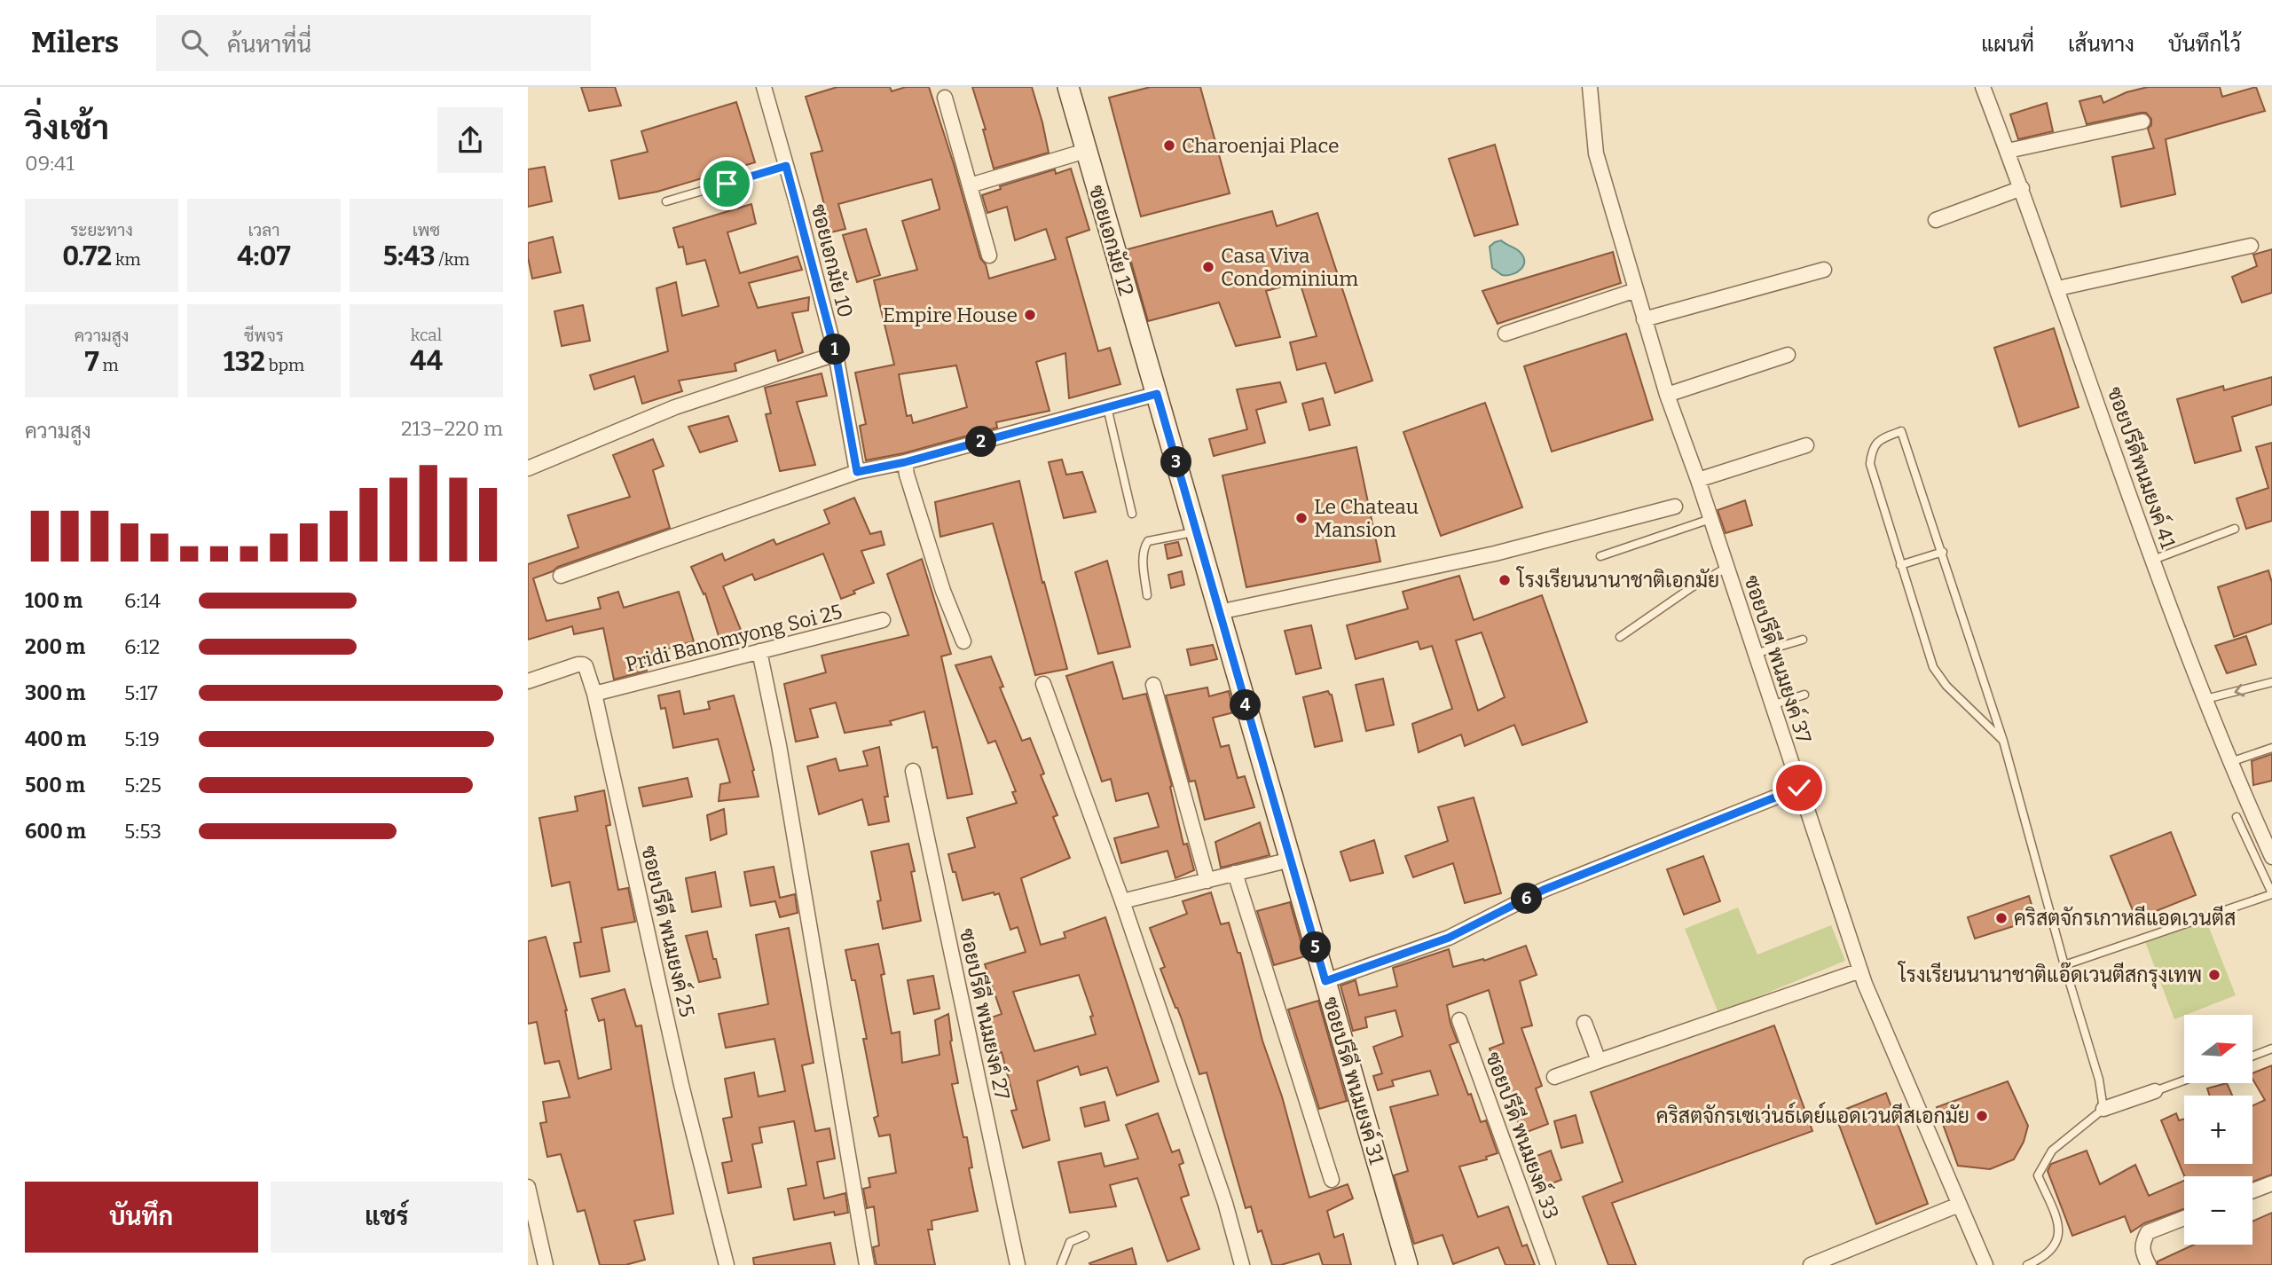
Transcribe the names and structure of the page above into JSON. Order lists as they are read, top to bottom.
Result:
{
  "streets": {
    "street": [
      "ซอยเอกมัย 12",
      "ซอยเอกมัย 10",
      "ซอยปรีดีพนมยงค์ 41",
      "Pridi Banomyong Soi 25",
      "ซอยปรีดี พนมยงค์ 37",
      "ซอยปรีดี พนมยงค์ 25",
      "ซอยปรีดี พนมยงค์ 27",
      "ซอยปรีดี พนมยงค์ 31",
      "ซอยปรีดี พนมยงค์ 33"
    ]
  },
  "crossings": [
    ["ซอยเอกมัย 12", "ซอยปรีดี พนมยงค์ 31"],
    ["Pridi Banomyong Soi 25", "ซอยปรีดี พนมยงค์ 25"]
  ],
  "places": [
    "Charoenjai Place",
    "Casa Viva Condominium",
    "Empire House",
    "Le Chateau Mansion",
    "โรงเรียนนานาชาติเอกมัย",
    "คริสตจักรเกาหลีแอดเวนตีส",
    "โรงเรียนนานาชาติแอ๊ดเวนตีสกรุงเทพ",
    "คริสตจักรเซเว่นธ์เดย์แอดเวนตีสเอกมัย"
  ],
  "north": "right",
  "page": {
    "header": "Milers",
    "search": "ค้นหาที่นี่",
    "nav": ["แผนที่", "เส้นทาง", "บันทึกไว้"],
    "heading": ["วิ่งเช้า", "09:41"],
    "stats": [
      ["ระยะทาง", "0.72 km"],
      ["เวลา", "4:07"],
      ["เพซ", "5:43 /km"],
      ["ความสูง", "7 m"],
      ["ชีพจร", "132 bpm"],
      ["kcal", "44"]
    ],
    "pins": [
      "1",
      "2",
      "3",
      "4",
      "6",
      "5"
    ],
    "chart": ["ความสูง", "213–220 m"],
    "list": [
      {
        "name": "100 m",
        "note": "6:14"
      },
      {
        "name": "200 m",
        "note": "6:12"
      },
      {
        "name": "300 m",
        "note": "5:17"
      },
      {
        "name": "400 m",
        "note": "5:19"
      },
      {
        "name": "500 m",
        "note": "5:25"
      },
      {
        "name": "600 m",
        "note": "5:53"
      }
    ],
    "map_buttons": ["+", "−"],
    "buttons": ["บันทึก", "แชร์"]
  }
}
